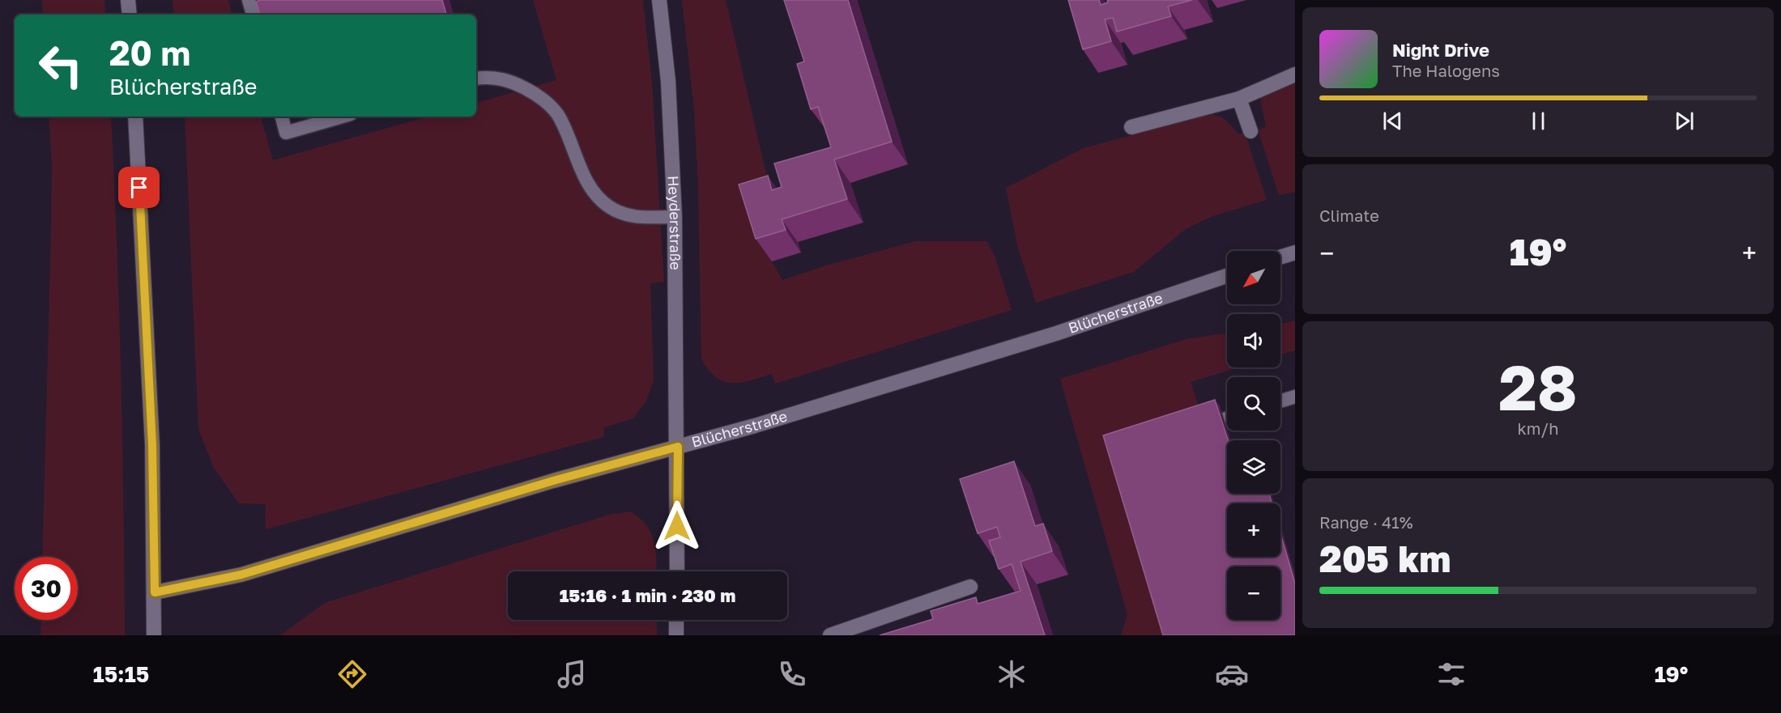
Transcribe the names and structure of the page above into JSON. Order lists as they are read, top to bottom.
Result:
{
  "streets": {
    "street": ["Heyderstraße", "Blücherstraße"]
  },
  "crossings": [
    ["Heyderstraße", "Blücherstraße"]
  ],
  "north": "bottom left",
  "page": {
    "turn": ["20 m", "Blücherstraße"],
    "song": ["Night Drive", "The Halogens"],
    "tile": [
      "Climate",
      ["28", "km/h"],
      ["Range · 41%", "205 km"]
    ],
    "heat": ["−", "19°", "+"],
    "map_buttons": ["+", "−"],
    "limit": "30",
    "trip": "15:16 · 1 min · 230 m",
    "tabs": ["15:15", "19°"]
  }
}
